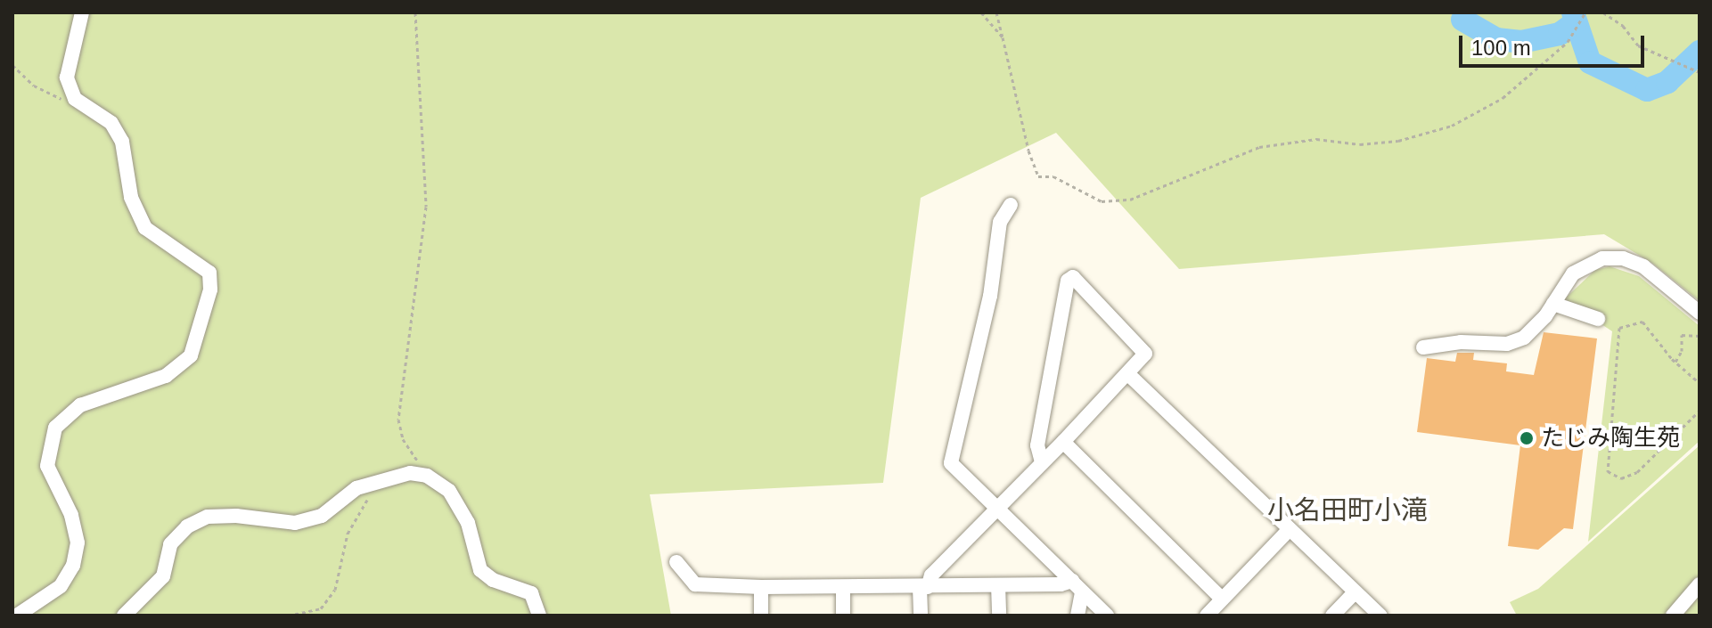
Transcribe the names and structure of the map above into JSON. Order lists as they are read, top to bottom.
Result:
{
  "districts": ["小名田町小滝"],
  "places": ["たじみ陶生苑"],
  "scale_bar": "100 m"
}
